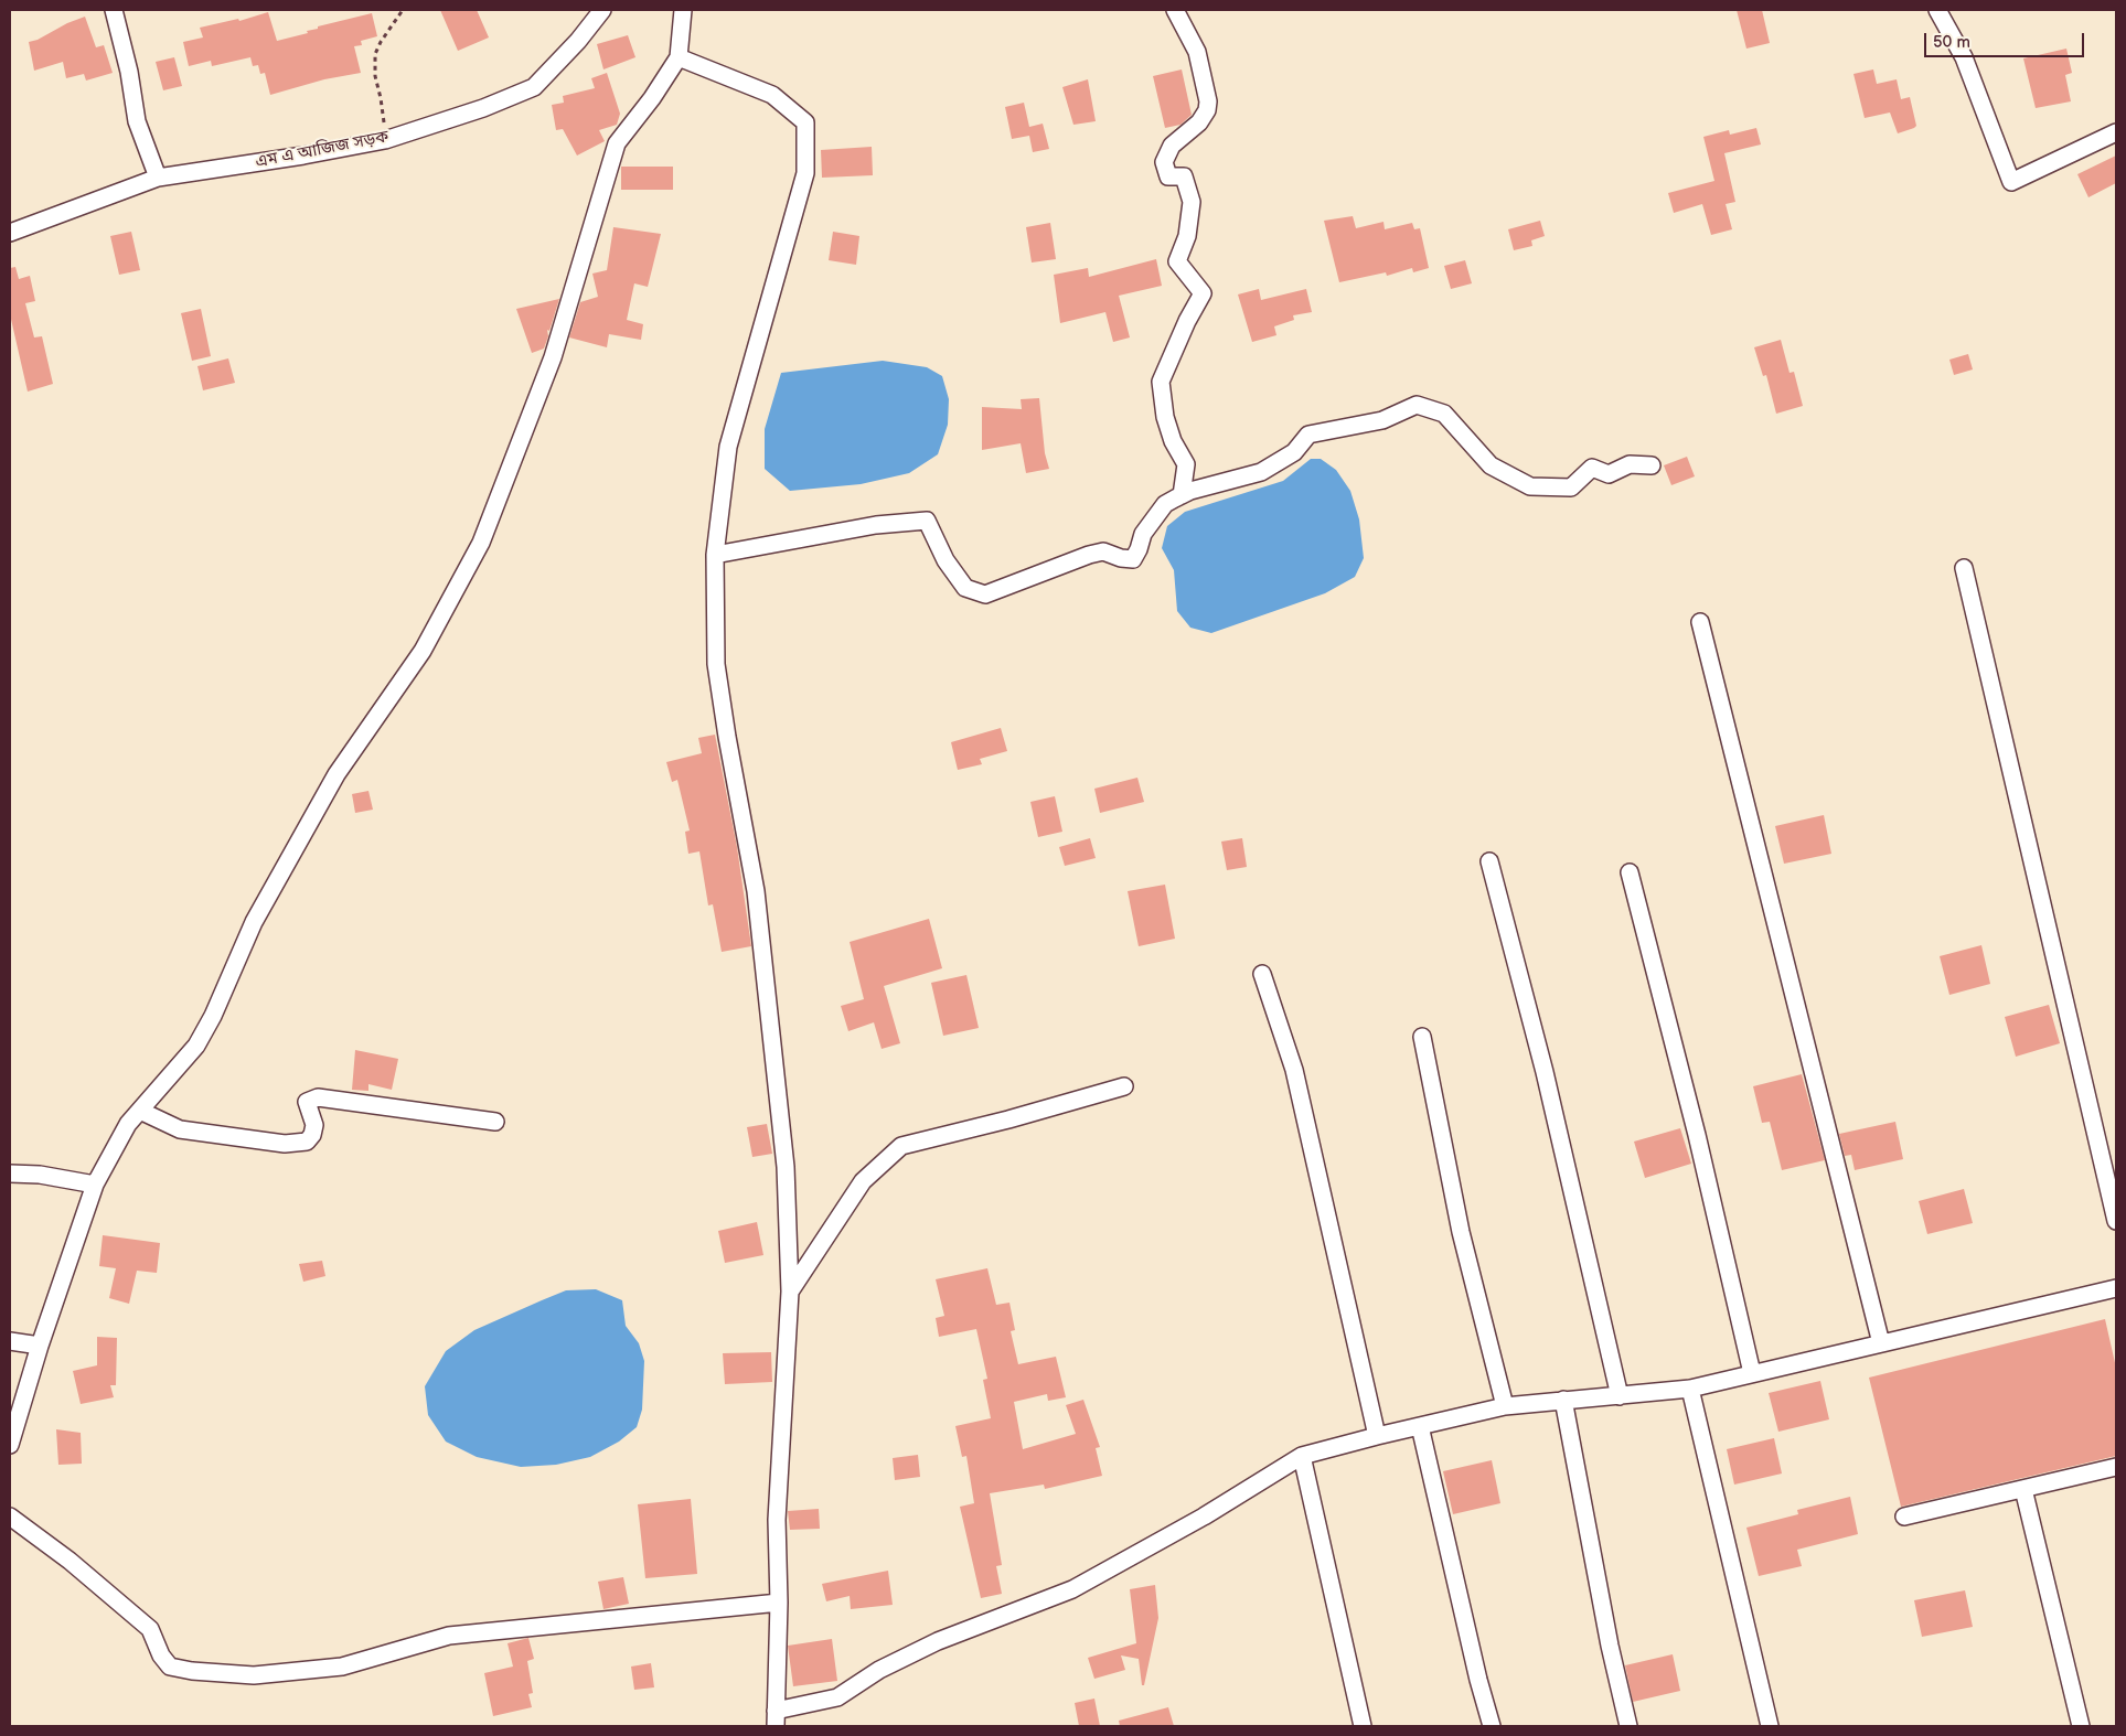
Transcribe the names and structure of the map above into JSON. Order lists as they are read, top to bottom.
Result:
{
  "streets": {
    "street": ["এম এ আজিজ সড়ক"]
  },
  "scale_bar": "50 m"
}
